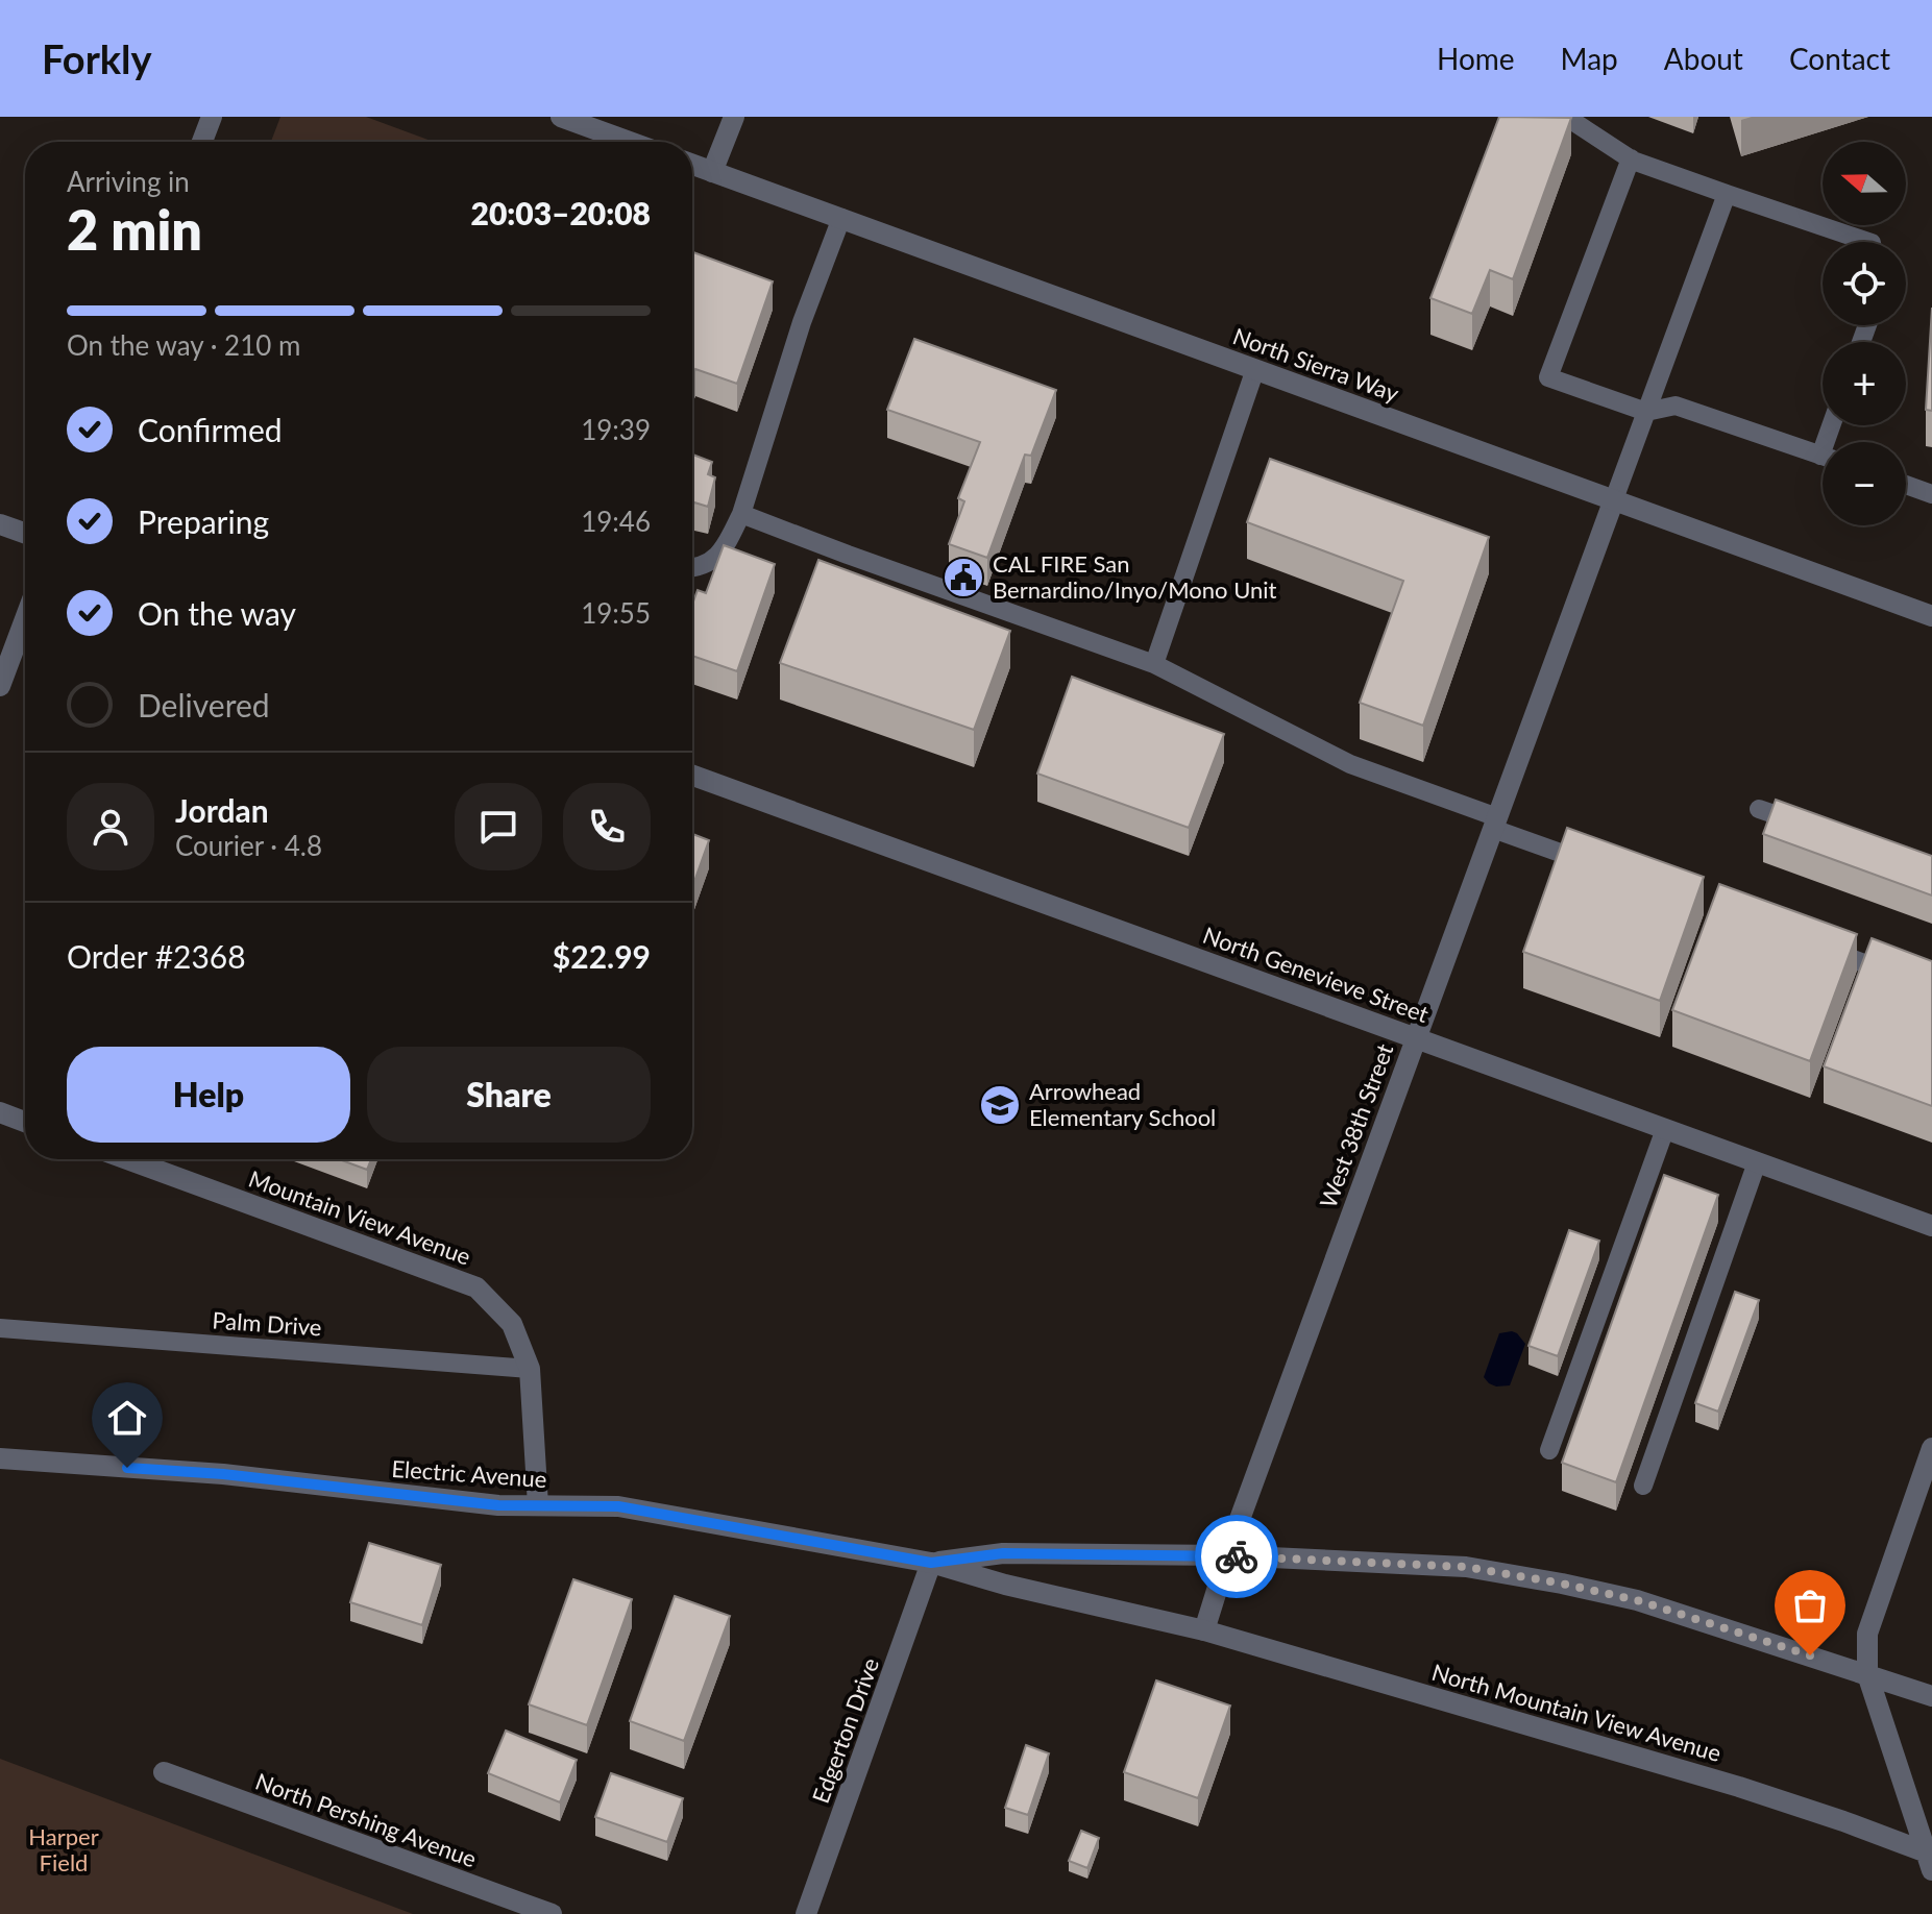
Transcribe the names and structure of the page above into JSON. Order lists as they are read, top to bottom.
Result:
{
  "streets": {
    "street": [
      "North Sierra Way",
      "North Genevieve Street",
      "West 38th Street",
      "Mountain View Avenue",
      "Electric Avenue",
      "North Mountain View Avenue",
      "Edgerton Drive",
      "North Pershing Avenue"
    ],
    "lane": ["Palm Drive"]
  },
  "crossings": [
    ["North Sierra Way", "West 38th Street"],
    ["North Genevieve Street", "West 38th Street"],
    ["West 38th Street", "North Mountain View Avenue"],
    ["Mountain View Avenue", "Palm Drive"],
    ["Mountain View Avenue", "Electric Avenue"],
    ["Electric Avenue", "North Mountain View Avenue"],
    ["Electric Avenue", "Edgerton Drive"],
    ["North Mountain View Avenue", "Edgerton Drive"]
  ],
  "parks": ["Harper Field"],
  "places": {
    "public building": ["CAL FIRE San Bernardino/Inyo/Mono Unit"],
    "school or university": ["Arrowhead Elementary School"]
  },
  "north": "left",
  "page": {
    "header": "Forkly",
    "nav": [
      "Home",
      "Map",
      "About",
      "Contact"
    ],
    "map_buttons": ["+", "−"],
    "heading": ["2 min", "Arriving in", "20:03–20:08"],
    "panel": [
      "Jordan",
      "Courier · 4.8",
      "Order #2368",
      "$22.99"
    ],
    "bar": "On the way · 210 m",
    "list": [
      ["Confirmed", "19:39"],
      ["Preparing", "19:46"],
      ["On the way", "19:55"],
      "Delivered"
    ],
    "buttons": ["Help", "Share"]
  }
}
